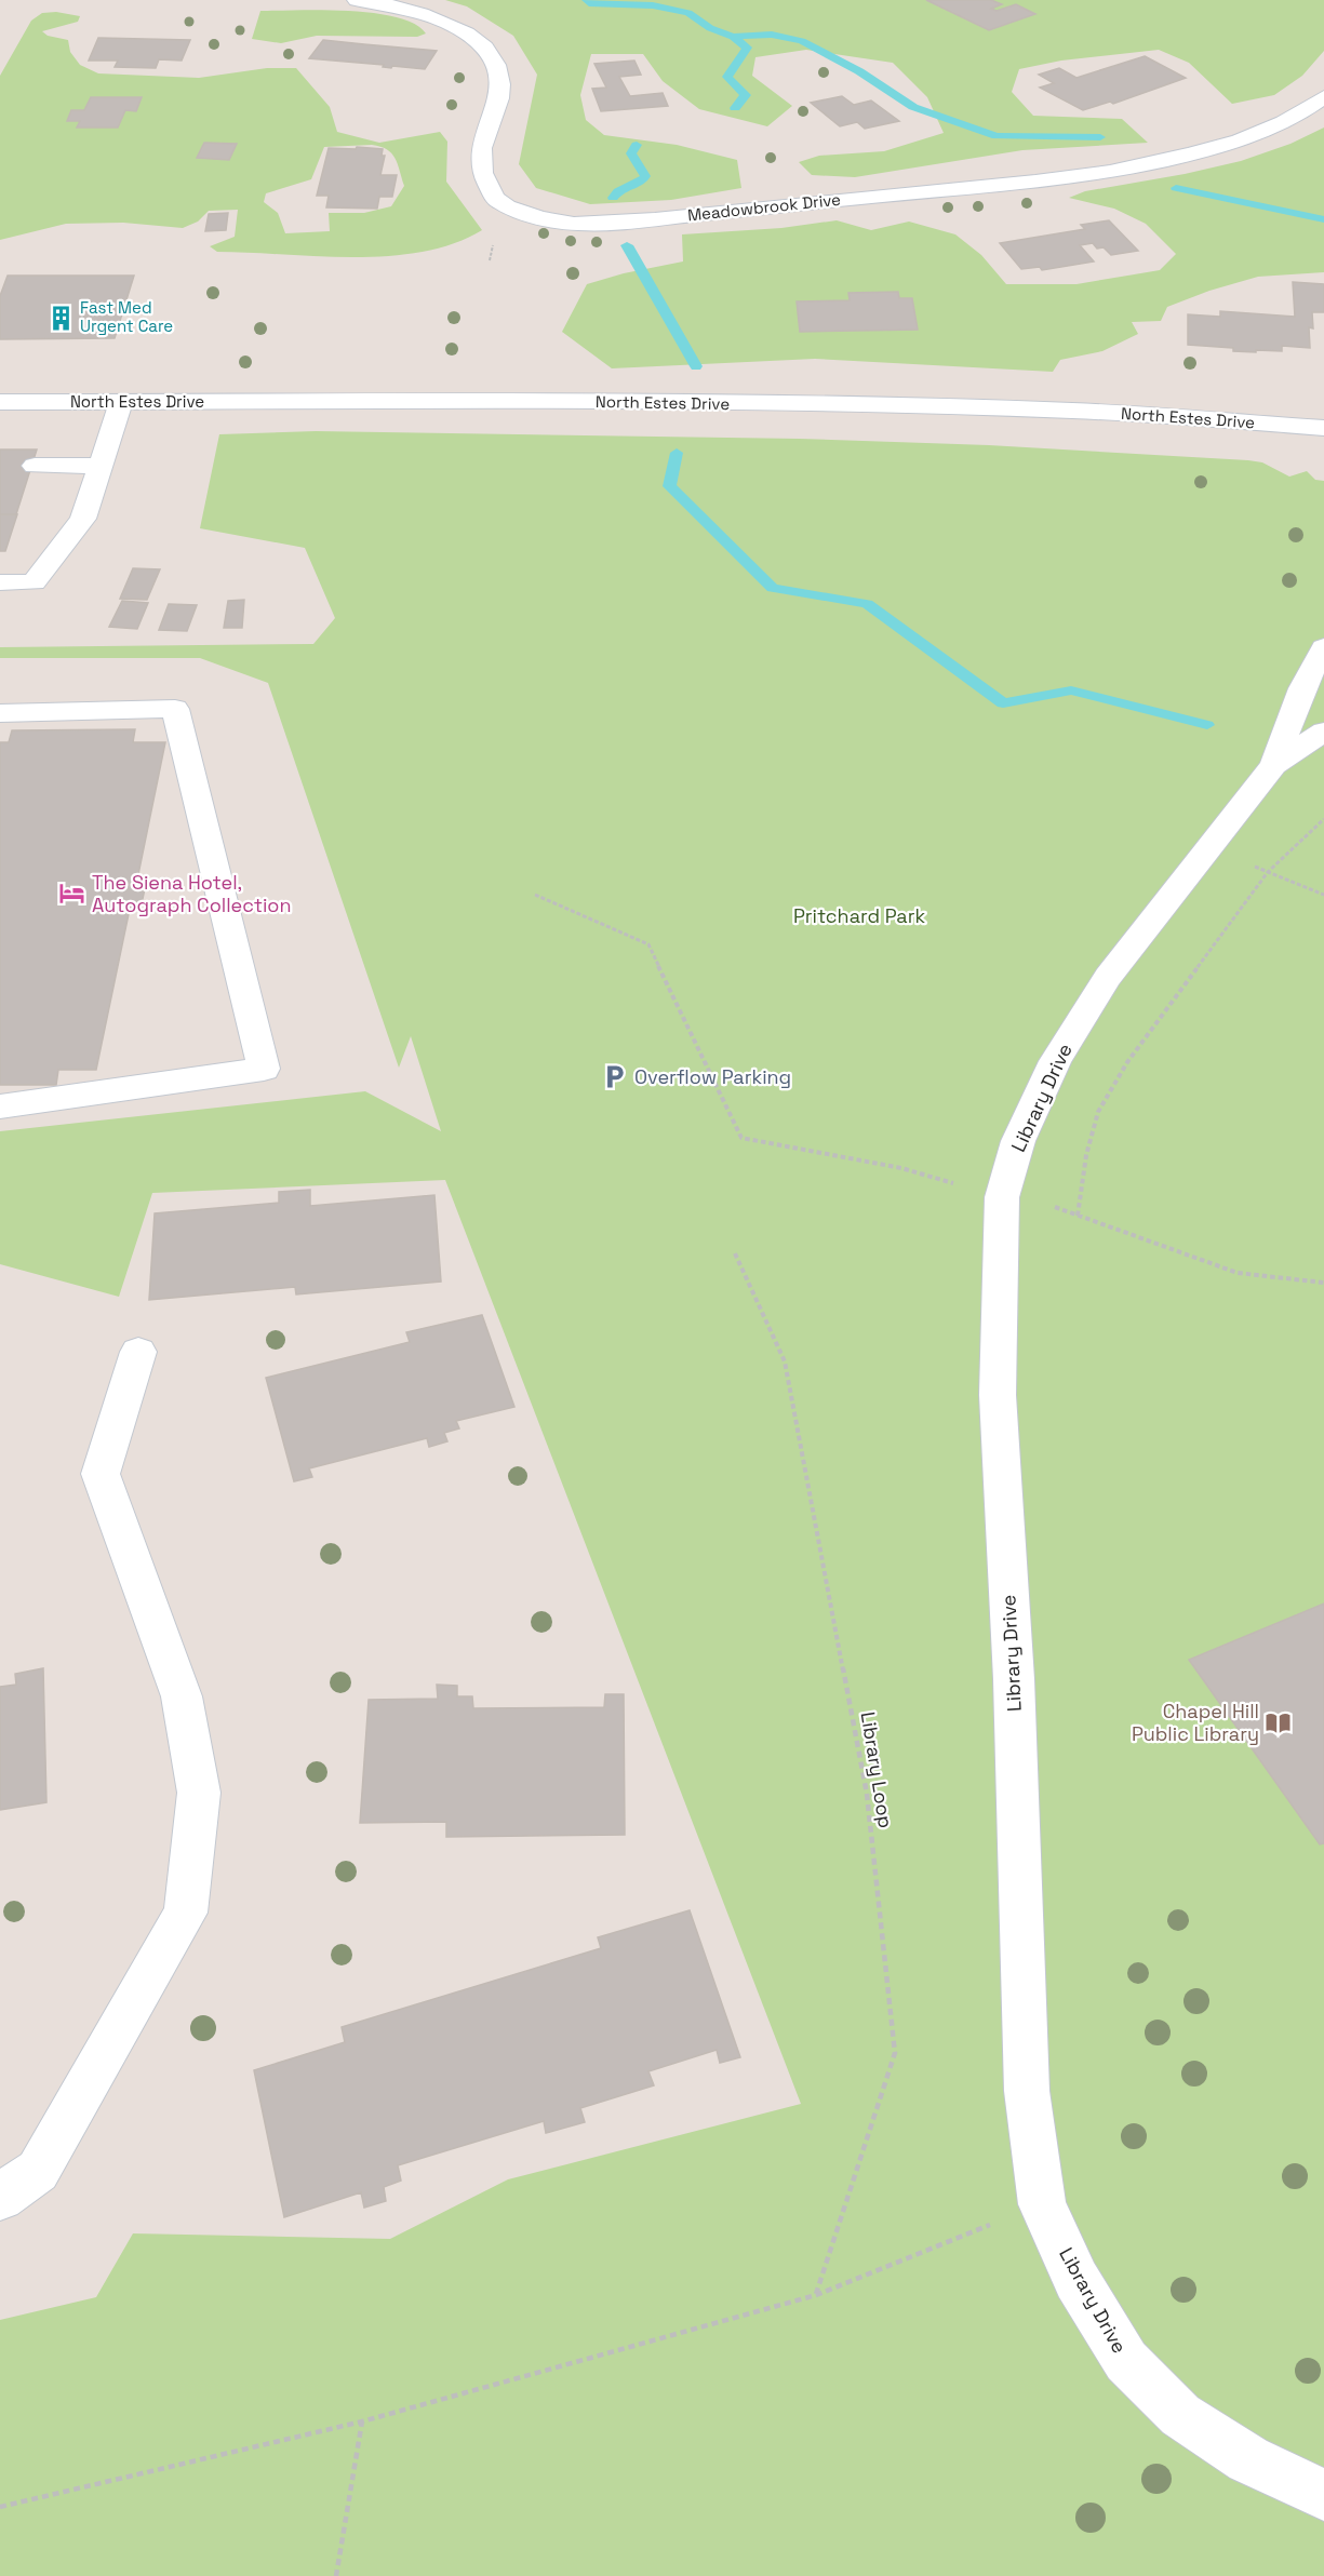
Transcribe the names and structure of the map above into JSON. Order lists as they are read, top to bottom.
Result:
{
  "streets": {
    "street": ["Meadowbrook Drive", "North Estes Drive", "Library Drive"],
    "path": ["Library Loop"]
  },
  "parks": ["Pritchard Park"],
  "places": {
    "building": ["Fast Med Urgent Care"],
    "hotel": ["The Siena Hotel, Autograph Collection"],
    "parking": ["Overflow Parking"],
    "library": ["Chapel Hill Public Library"]
  }
}
